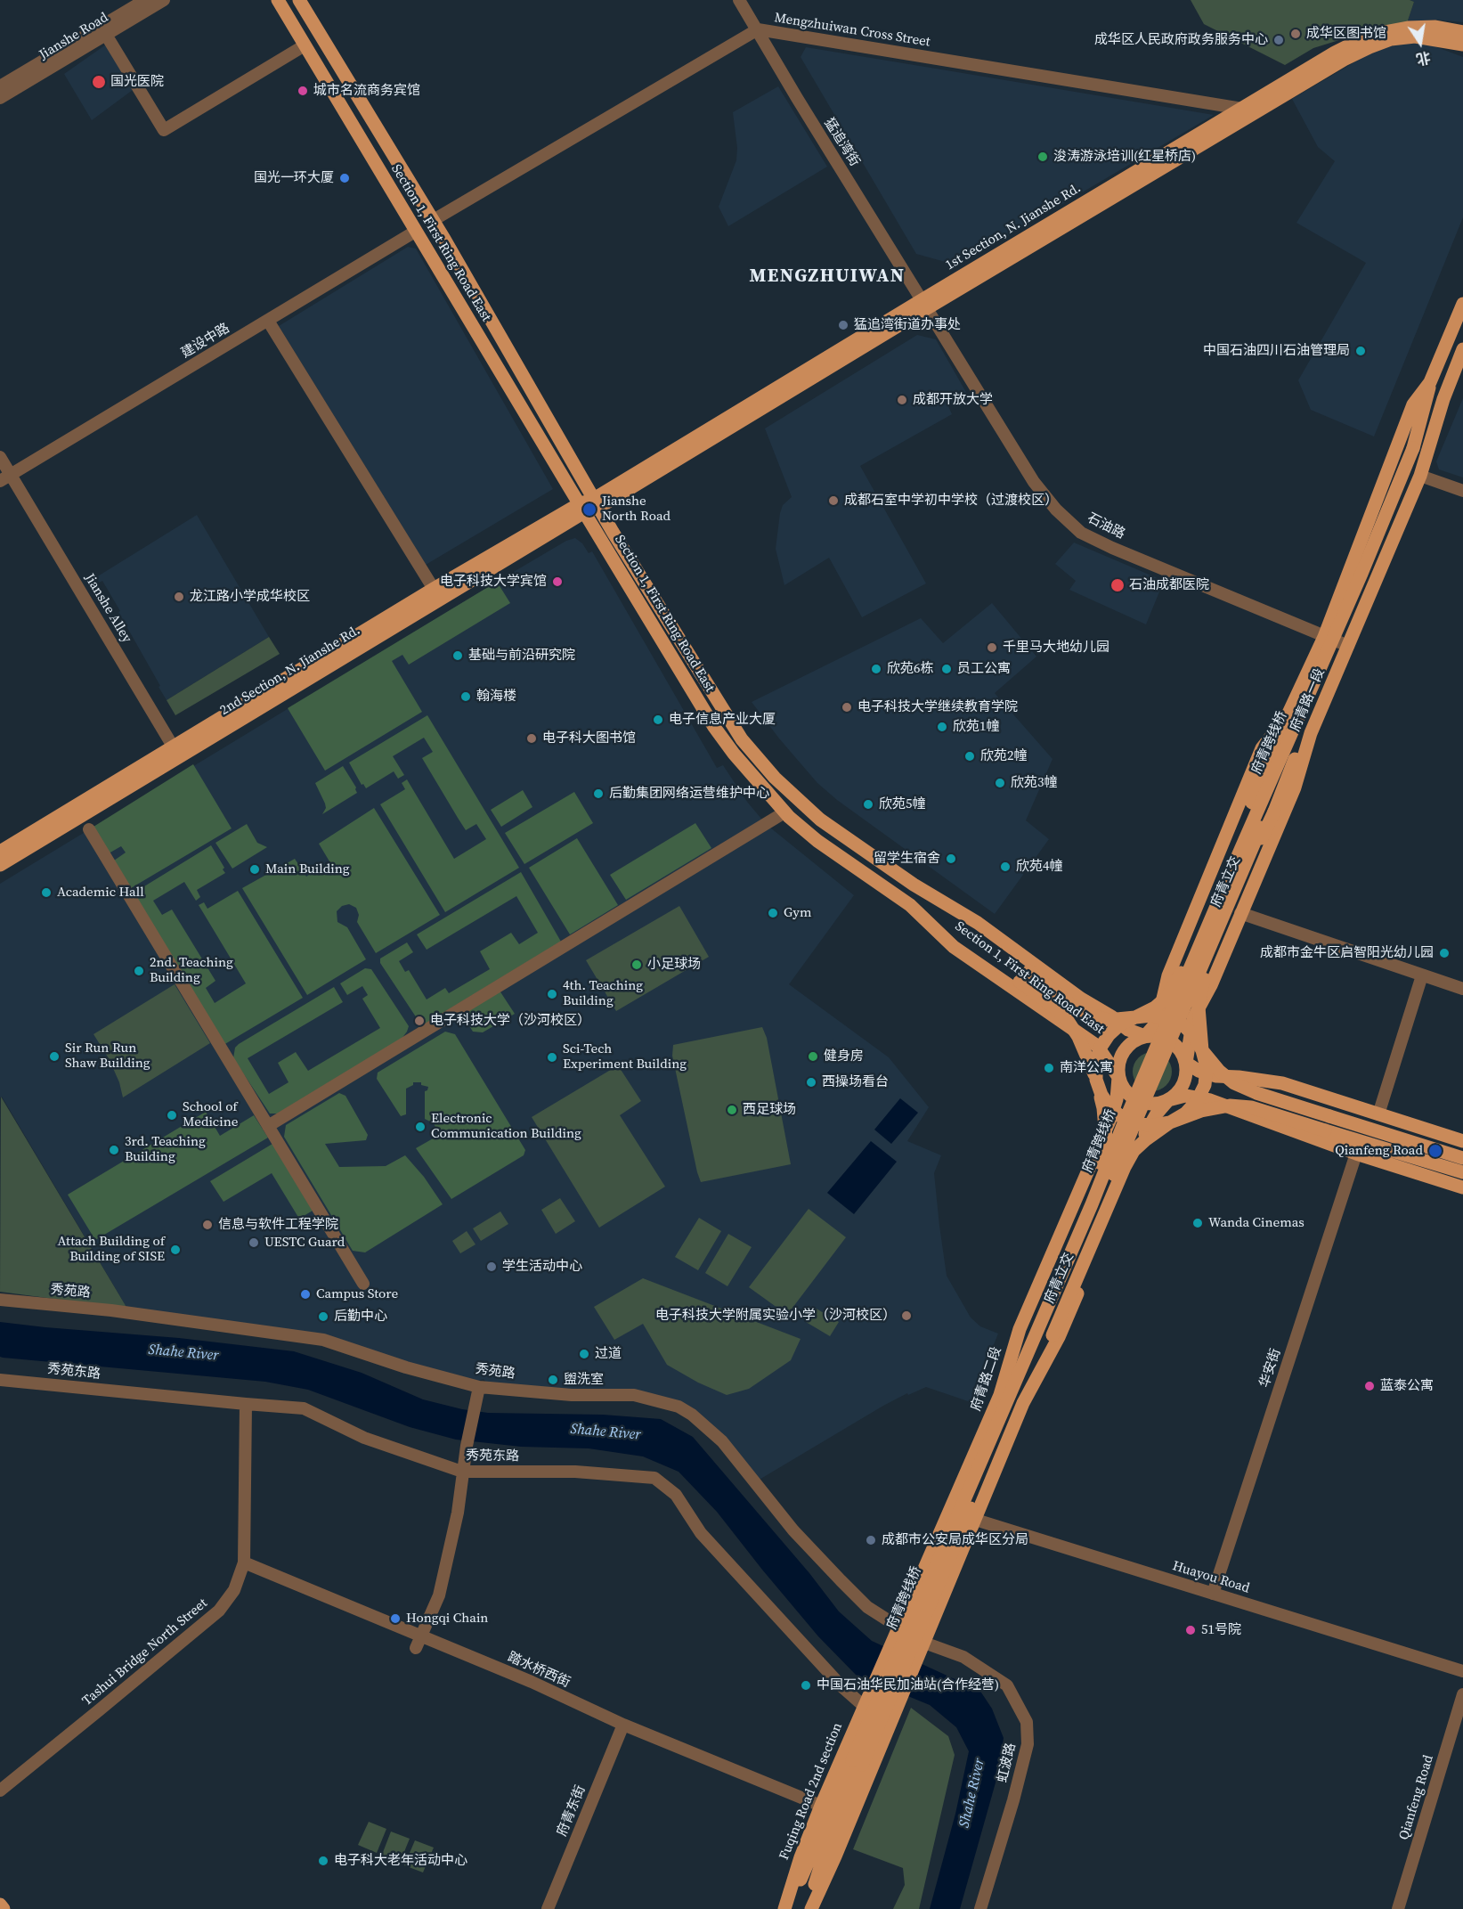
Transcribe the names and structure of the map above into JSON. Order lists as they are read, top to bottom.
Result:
{
  "streets": {
    "main road": [
      "1st Section, N. Jianshe Rd.",
      "Section 1, First Ring Road East",
      "2nd Section, N. Jianshe Rd.",
      "府青路一段",
      "府青跨线桥",
      "府青立交",
      "府青路二段",
      "Fuqing Road 2nd section"
    ],
    "street": [
      "Mengzhuiwan Cross Street",
      "Jianshe Road",
      "猛追湾街",
      "建设中路",
      "石油路",
      "Jianshe Alley",
      "秀苑路",
      "华安街",
      "秀苑东路",
      "Huayou Road",
      "Tashui Bridge North Street",
      "踏水桥西街",
      "虹波路",
      "Qianfeng Road",
      "府青东街"
    ]
  },
  "crossings": [
    ["Mengzhuiwan Cross Street", "猛追湾街"],
    ["Mengzhuiwan Cross Street", "1st Section, N. Jianshe Rd."],
    ["Mengzhuiwan Cross Street", "Section 1, First Ring Road East"],
    ["猛追湾街", "1st Section, N. Jianshe Rd."],
    ["猛追湾街", "石油路"],
    ["1st Section, N. Jianshe Rd.", "Section 1, First Ring Road East"],
    ["1st Section, N. Jianshe Rd.", "石油路"],
    ["1st Section, N. Jianshe Rd.", "2nd Section, N. Jianshe Rd."],
    ["Section 1, First Ring Road East", "建设中路"],
    ["Section 1, First Ring Road East", "2nd Section, N. Jianshe Rd."],
    ["Section 1, First Ring Road East", "府青路一段"],
    ["Section 1, First Ring Road East", "府青立交"],
    ["Section 1, First Ring Road East", "府青路二段"],
    ["建设中路", "Jianshe Alley"],
    ["石油路", "府青路一段"],
    ["Jianshe Alley", "2nd Section, N. Jianshe Rd."],
    ["府青路一段", "府青跨线桥"],
    ["府青路一段", "府青立交"],
    ["府青路一段", "府青路二段"],
    ["府青跨线桥", "Fuqing Road 2nd section"],
    ["秀苑路", "府青路二段"],
    ["华安街", "Huayou Road"],
    ["秀苑东路", "Tashui Bridge North Street"],
    ["秀苑东路", "Fuqing Road 2nd section"],
    ["府青路二段", "Huayou Road"],
    ["府青路二段", "Fuqing Road 2nd section"],
    ["Tashui Bridge North Street", "踏水桥西街"],
    ["踏水桥西街", "Fuqing Road 2nd section"],
    ["踏水桥西街", "府青东街"]
  ],
  "districts": ["MENGZHUIWAN"],
  "water": ["Shahe River"],
  "places": [
    "成华区图书馆",
    "成华区人民政府政务服务中心",
    "国光医院",
    "城市名流商务宾馆",
    "浚涛游泳培训(红星桥店)",
    "国光一环大厦",
    "猛追湾街道办事处",
    "中国石油四川石油管理局",
    "成都开放大学",
    "成都石室中学初中学校（过渡校区）",
    "Jianshe North Road",
    "电子科技大学宾馆",
    "石油成都医院",
    "龙江路小学成华校区",
    "千里马大地幼儿园",
    "基础与前沿研究院",
    "欣苑6栋",
    "员工公寓",
    "翰海楼",
    "电子科技大学继续教育学院",
    "电子信息产业大厦",
    "欣苑1幢",
    "电子科大图书馆",
    "欣苑2幢",
    "欣苑3幢",
    "后勤集团网络运营维护中心",
    "欣苑5幢",
    "留学生宿舍",
    "欣苑4幢",
    "Main Building",
    "Academic Hall",
    "Gym",
    "成都市金牛区启智阳光幼儿园",
    "小足球场",
    "2nd. Teaching Building",
    "4th. Teaching Building",
    "电子科技大学（沙河校区）",
    "Sir Run Run Shaw Building",
    "健身房",
    "Sci-Tech Experiment Building",
    "南洋公寓",
    "西操场看台",
    "西足球场",
    "School of Medicine",
    "Electronic Communication Building",
    "3rd. Teaching Building",
    "Qianfeng Road",
    "Wanda Cinemas",
    "信息与软件工程学院",
    "UESTC Guard",
    "Attach Building of Building of SISE",
    "学生活动中心",
    "Campus Store",
    "电子科技大学附属实验小学（沙河校区）",
    "后勤中心",
    "过道",
    "盥洗室",
    "蓝泰公寓",
    "成都市公安局成华区分局",
    "Hongqi Chain",
    "51号院",
    "中国石油华民加油站(合作经营)",
    "电子科大老年活动中心"
  ],
  "north": "bottom"
}
